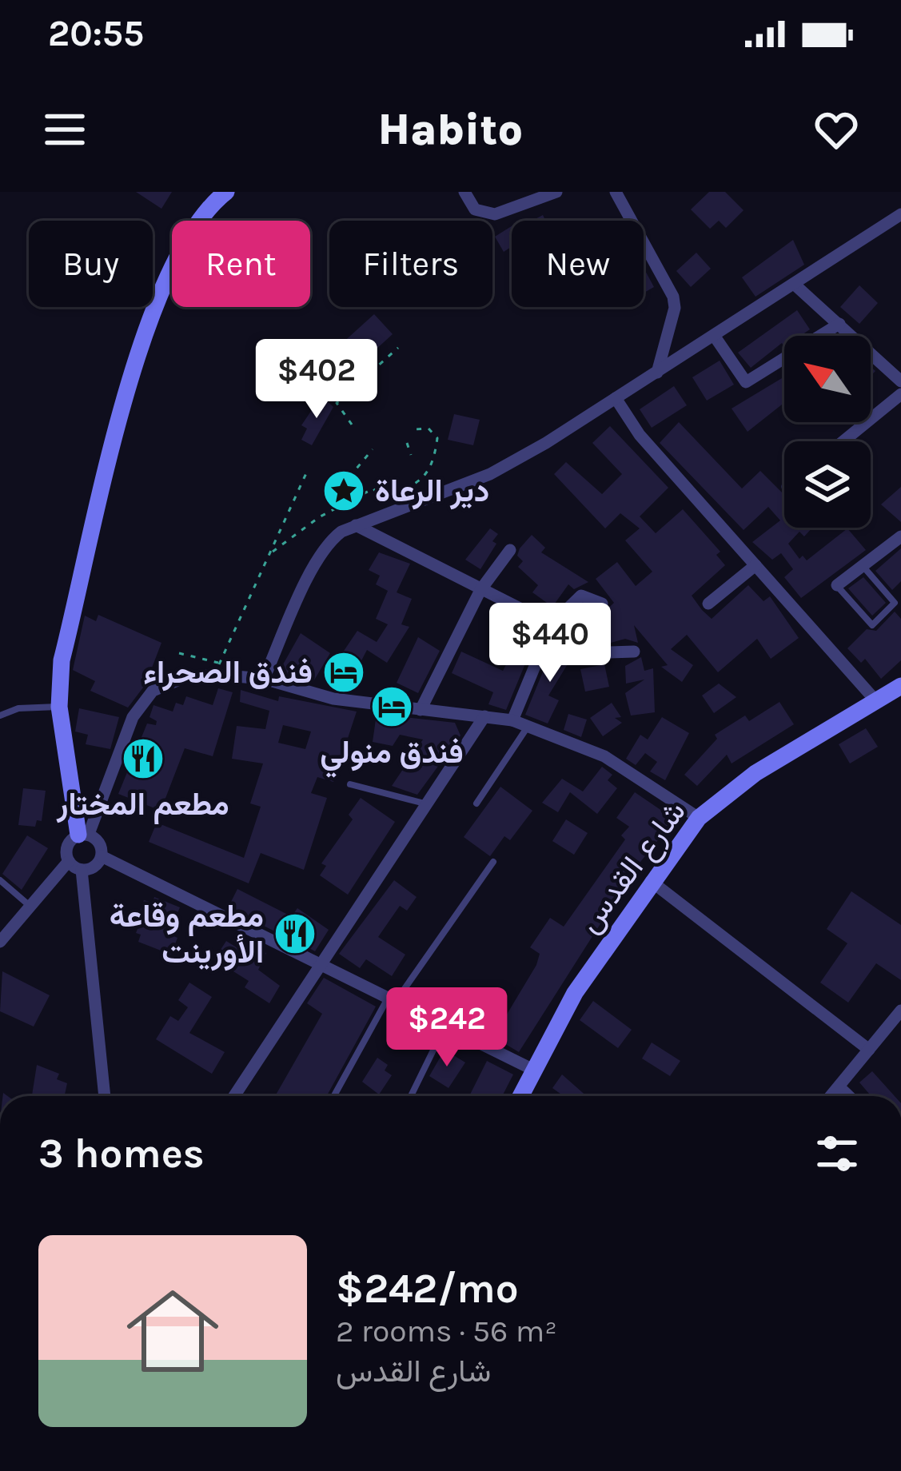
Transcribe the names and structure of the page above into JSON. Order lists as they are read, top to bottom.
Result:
{
  "streets": {
    "street": ["شارع القدس"]
  },
  "places": {
    "place": ["دير الرعاة"],
    "hotel": ["فندق الصحراء", "فندق منولي"],
    "restaurant": ["مطعم المختار", "مطعم وقاعة الأورينت"]
  },
  "north": "top left",
  "page": {
    "status": "20:55",
    "header": "Habito",
    "chip": [
      "Buy",
      "Rent",
      "Filters",
      "New"
    ],
    "price": ["$402", "$440", "$242"],
    "heading": "3 homes",
    "list": [
      {
        "name": "$242/mo",
        "note": "2 rooms · 56 m² · شارع القدس"
      }
    ]
  }
}
